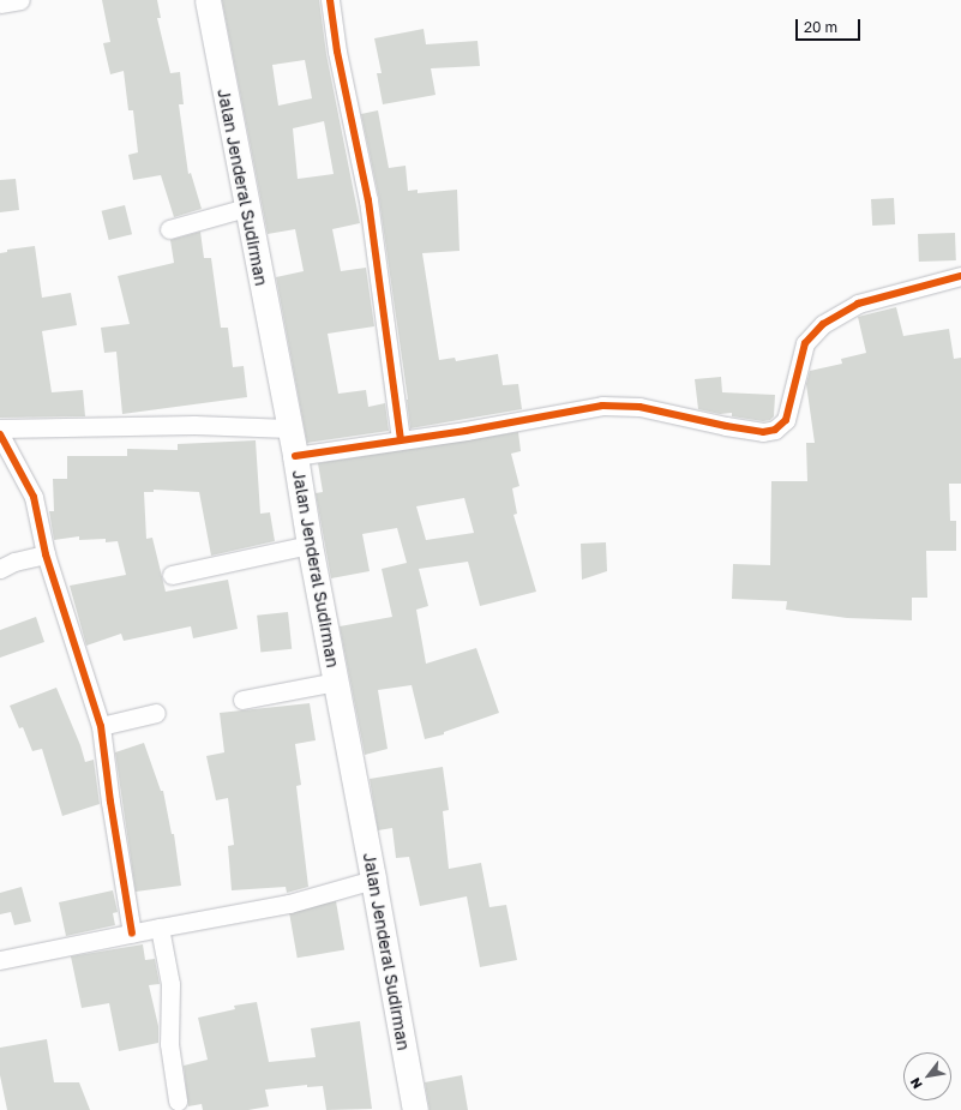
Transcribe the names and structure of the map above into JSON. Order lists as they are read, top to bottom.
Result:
{
  "streets": {
    "main road": ["Jalan Jenderal Sudirman"]
  },
  "scale_bar": "20 m",
  "north": "bottom left"
}
